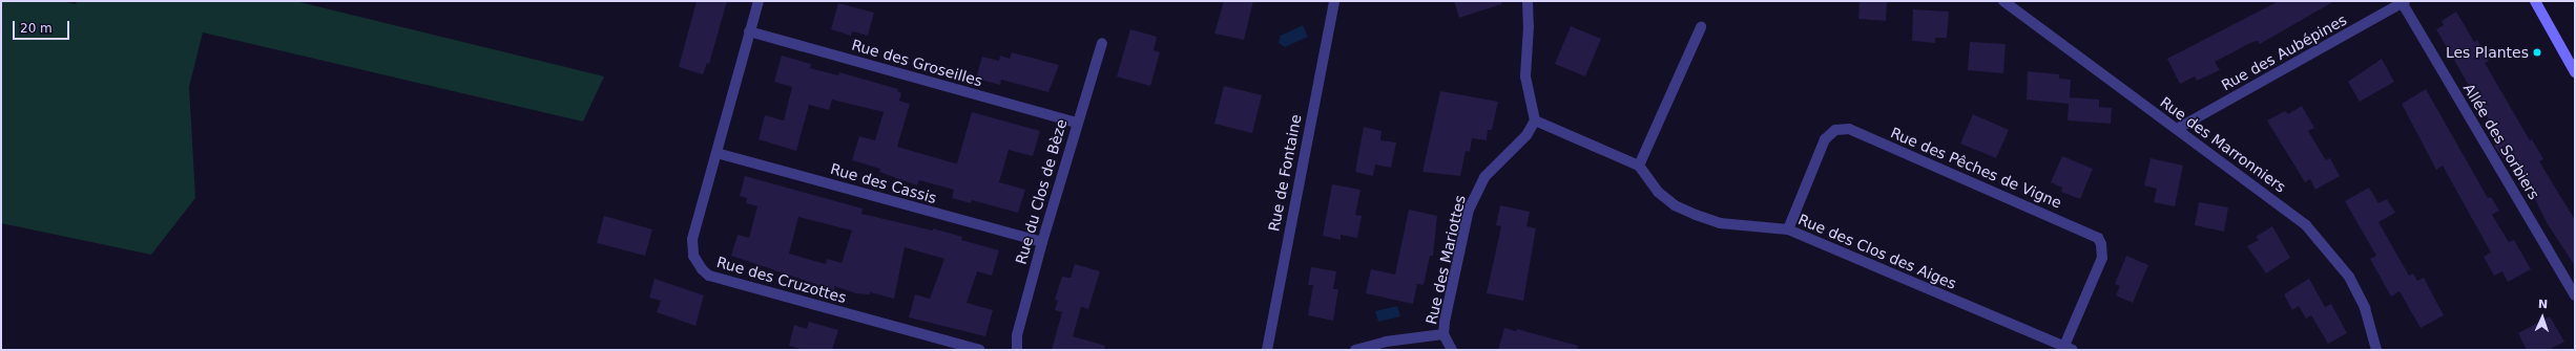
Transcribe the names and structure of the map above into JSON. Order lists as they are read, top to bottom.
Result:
{
  "streets": {
    "street": [
      "Rue des Aubépines",
      "Rue des Groseilles",
      "Allée des Sorbiers",
      "Rue des Marronniers",
      "Rue des Pêches de Vigne",
      "Rue de Fontaine",
      "Rue des Cassis",
      "Rue du Clos de Bèze",
      "Rue des Clos des Aiges",
      "Rue des Mariottes",
      "Rue des Cruzottes"
    ]
  },
  "crossings": [
    ["Rue des Aubépines", "Allée des Sorbiers"],
    ["Rue des Aubépines", "Rue des Marronniers"],
    ["Rue des Groseilles", "Rue du Clos de Bèze"],
    ["Rue des Groseilles", "Rue des Cruzottes"],
    ["Rue des Pêches de Vigne", "Rue des Clos des Aiges"],
    ["Rue des Cassis", "Rue du Clos de Bèze"],
    ["Rue des Cassis", "Rue des Cruzottes"]
  ],
  "places": ["Les Plantes"],
  "scale_bar": "20 m",
  "north": "top"
}
